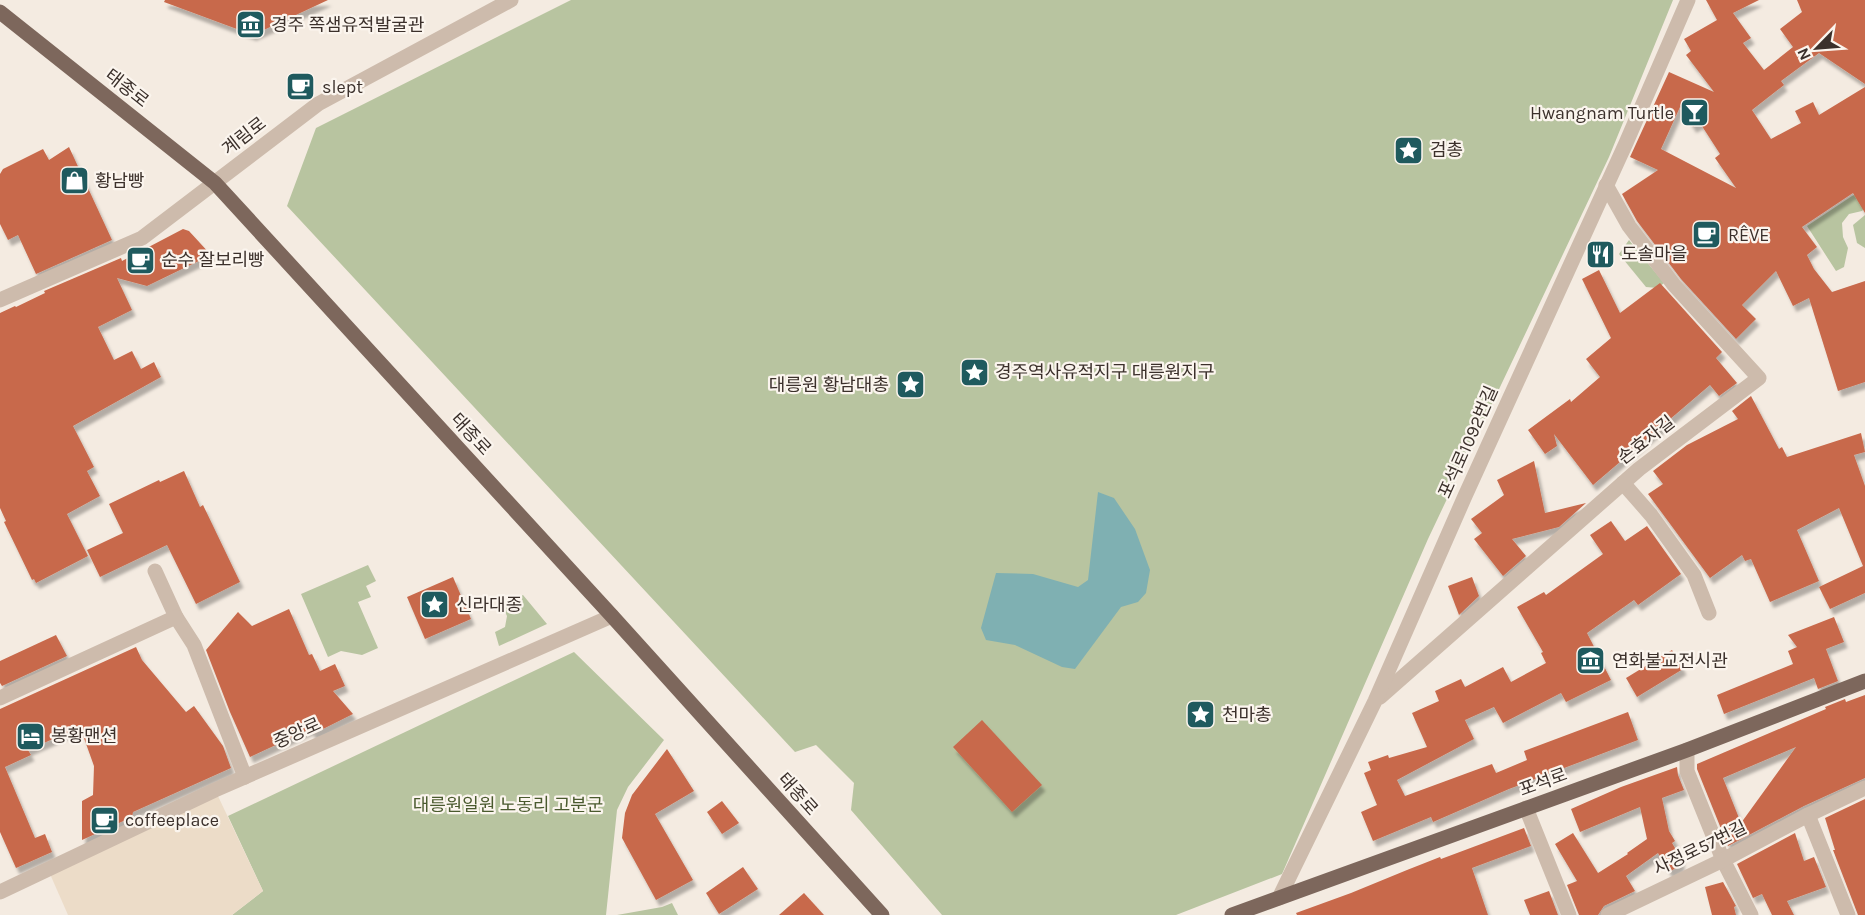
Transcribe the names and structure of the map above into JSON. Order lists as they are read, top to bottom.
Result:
{
  "streets": {
    "main road": ["태종로", "포석로"],
    "street": [
      "계림로",
      "손효자길",
      "포석로1092번길",
      "중앙로",
      "사정로57번길"
    ]
  },
  "crossings": [
    ["태종로", "계림로"],
    ["태종로", "중앙로"],
    ["손효자길", "포석로1092번길"],
    ["포석로1092번길", "포석로"]
  ],
  "parks": ["대릉원일원 노동리 고분군"],
  "places": {
    "museum": ["경주 쪽샘유적발굴관", "연화불교전시관"],
    "cafe": [
      "slept",
      "RÊVE",
      "순수 잘보리빵",
      "coffeeplace"
    ],
    "bar": ["Hwangnam Turtle"],
    "place": [
      "검총",
      "경주역사유적지구 대릉원지구",
      "대릉원 황남대총",
      "신라대종",
      "천마총"
    ],
    "shop": ["황남빵"],
    "restaurant": ["도솔마을"],
    "hotel": ["봉황맨션"]
  },
  "north": "bottom left"
}
